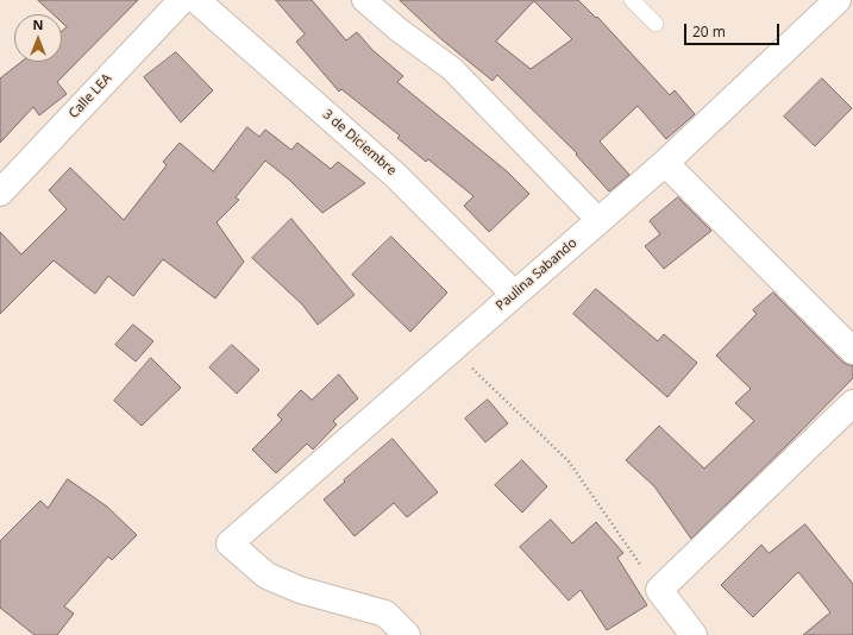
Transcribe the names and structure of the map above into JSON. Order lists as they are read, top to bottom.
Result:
{
  "streets": {
    "street": ["Calle LEA", "3 de Diciembre", "Paulina Sabando"]
  },
  "crossings": [
    ["Calle LEA", "3 de Diciembre"],
    ["3 de Diciembre", "Paulina Sabando"]
  ],
  "scale_bar": "20 m",
  "north": "top"
}
